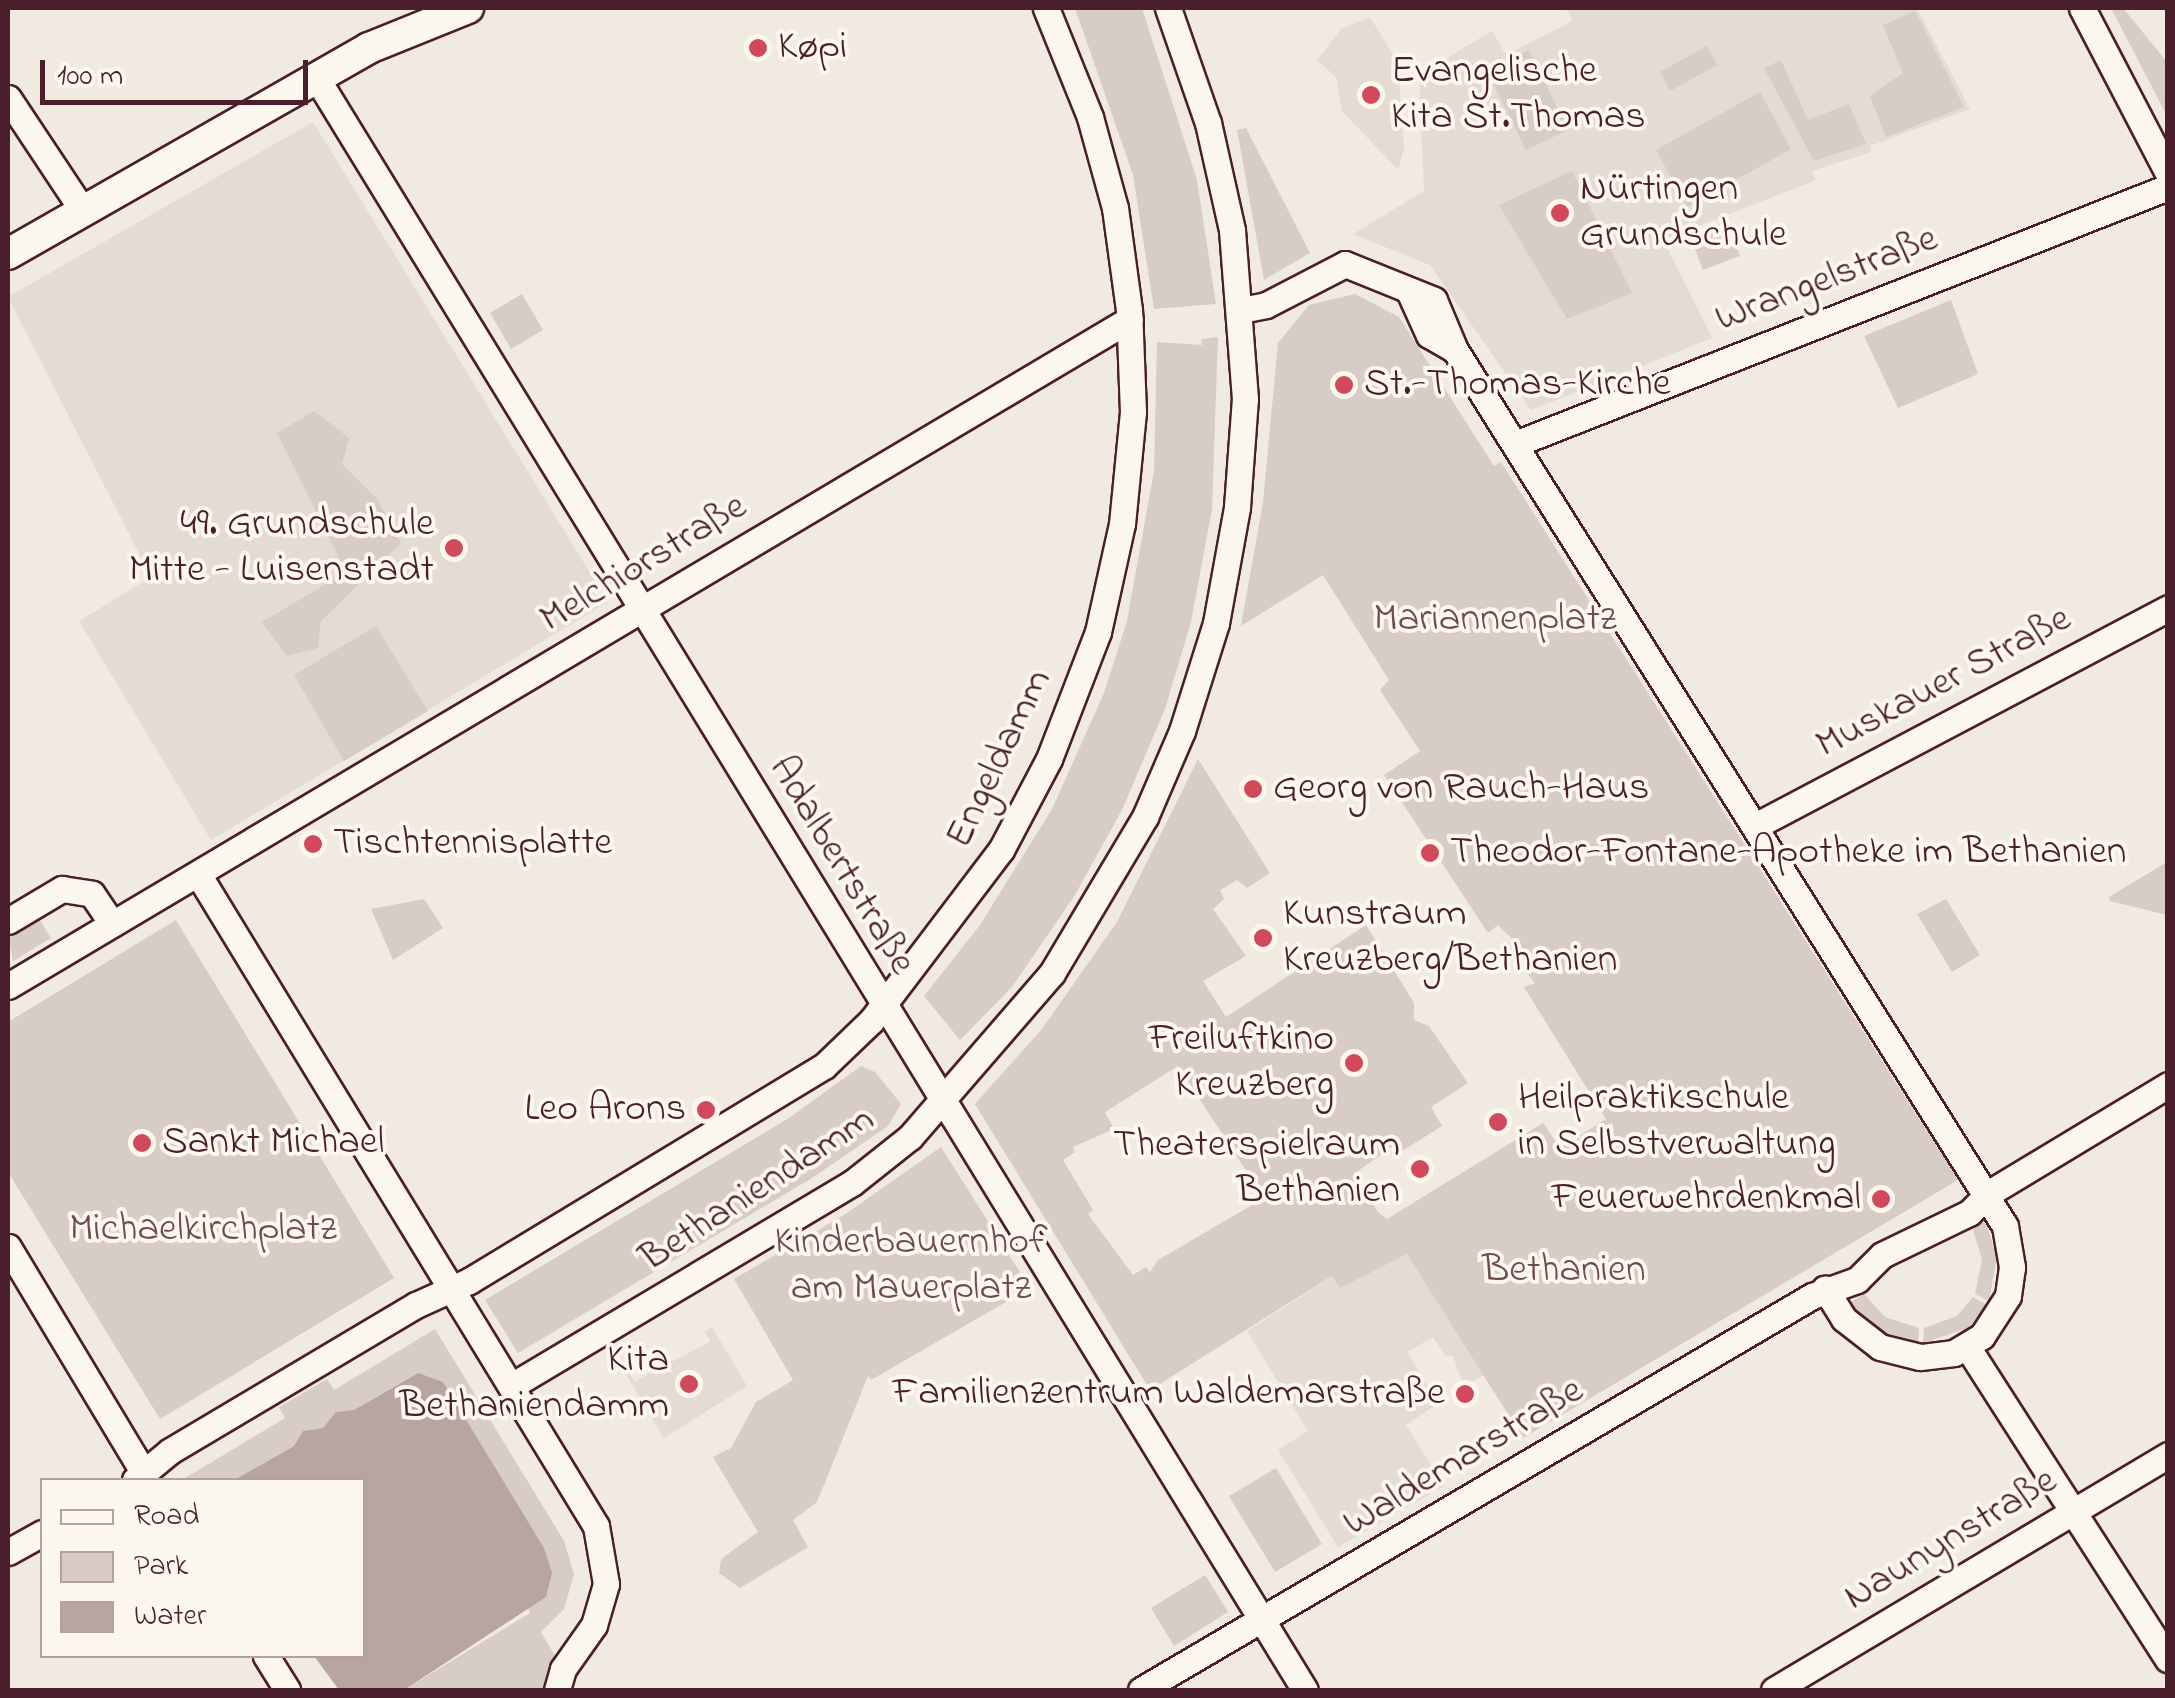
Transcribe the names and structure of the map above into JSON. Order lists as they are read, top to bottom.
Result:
{
  "streets": {
    "street": [
      "Wrangelstraße",
      "Melchiorstraße",
      "Muskauer Straße",
      "Engeldamm",
      "Adalbertstraße",
      "Bethaniendamm",
      "Waldemarstraße",
      "Naunynstraße"
    ]
  },
  "crossings": [
    ["Melchiorstraße", "Engeldamm"],
    ["Melchiorstraße", "Adalbertstraße"],
    ["Engeldamm", "Adalbertstraße"],
    ["Adalbertstraße", "Bethaniendamm"],
    ["Adalbertstraße", "Waldemarstraße"]
  ],
  "parks": [
    "Mariannenplatz",
    "Michaelkirchplatz",
    "Kinderbauernhof am Mauerplatz",
    "Bethanien"
  ],
  "places": [
    "Køpi",
    "Evangelische Kita St.Thomas",
    "Nürtingen Grundschule",
    "St.-Thomas-Kirche",
    "49. Grundschule Mitte - Luisenstadt",
    "Georg von Rauch-Haus",
    "Tischtennisplatte",
    "Theodor-Fontane-Apotheke im Bethanien",
    "Kunstraum Kreuzberg/Bethanien",
    "Freiluftkino Kreuzberg",
    "Leo Arons",
    "Heilpraktikschule in Selbstverwaltung",
    "Sankt Michael",
    "Theaterspielraum Bethanien",
    "Feuerwehrdenkmal",
    "Kita Bethaniendamm",
    "Familienzentrum Waldemarstraße"
  ],
  "legend": ["Road", "Park", "Water"],
  "scale_bar": "100 m"
}
